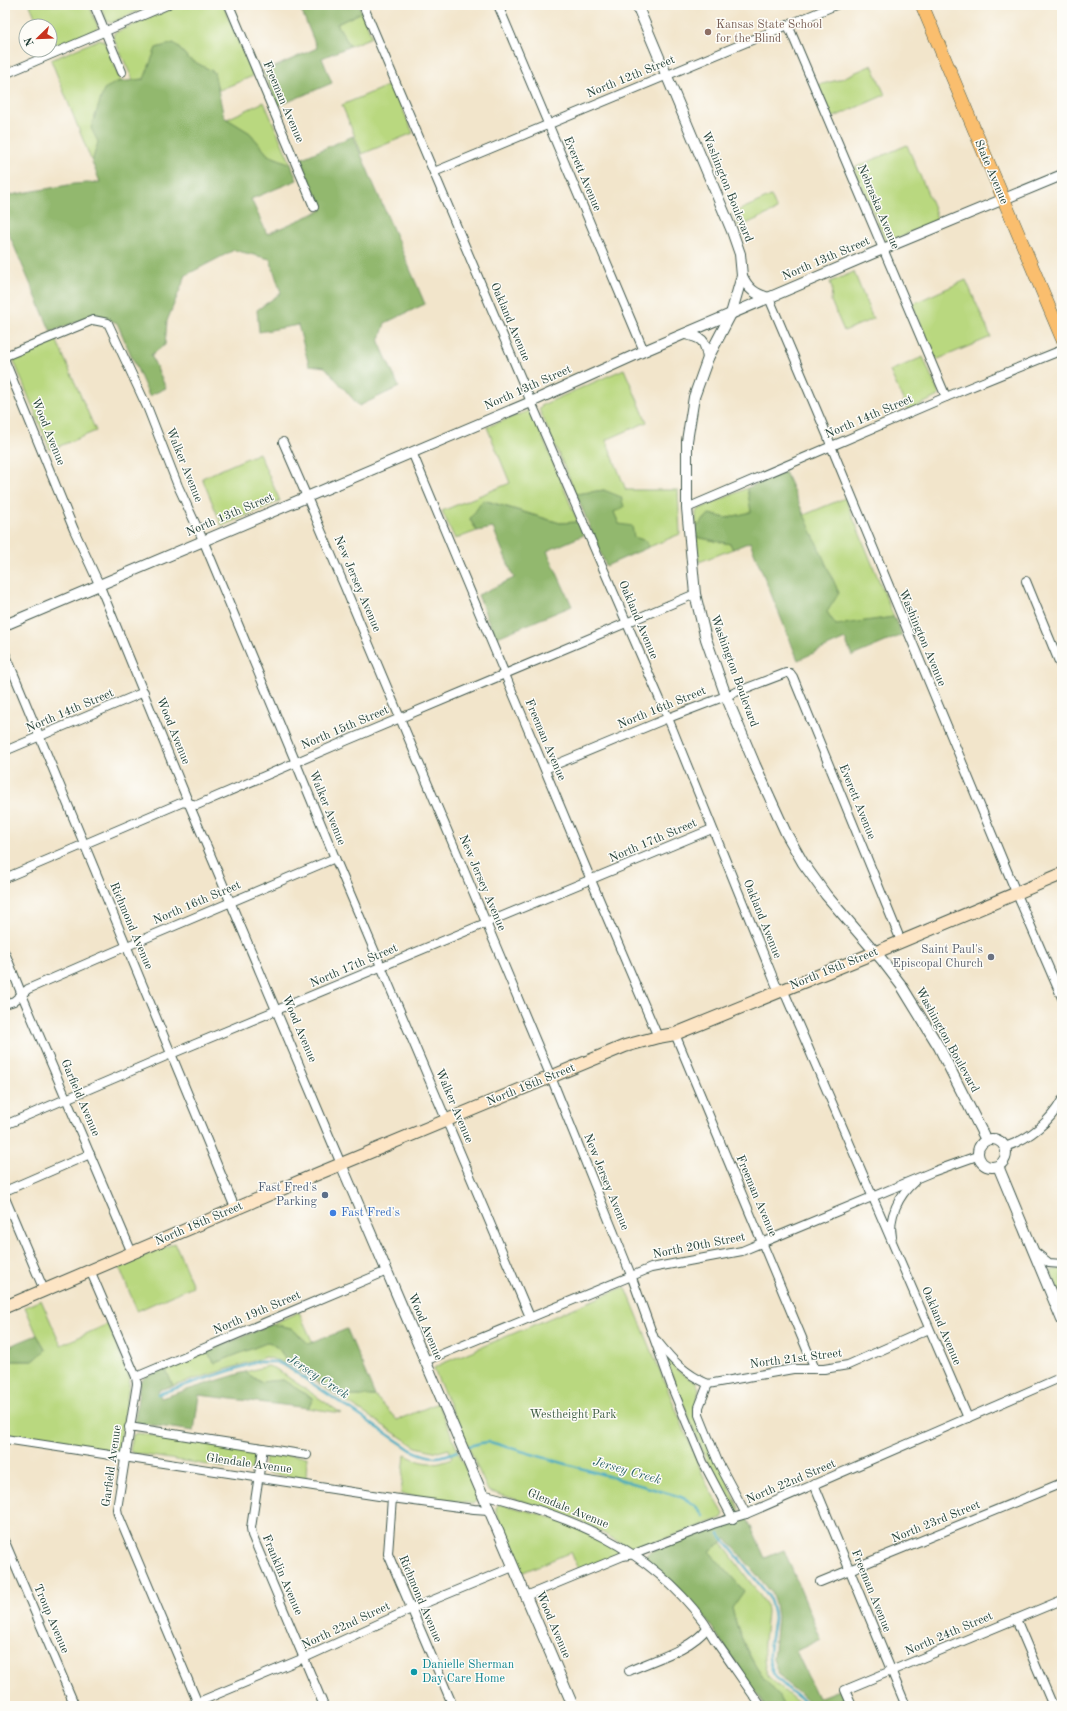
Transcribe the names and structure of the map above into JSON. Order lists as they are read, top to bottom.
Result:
{
  "streets": {
    "main road": ["State Avenue", "North 18th Street"],
    "street": [
      "North 12th Street",
      "Freeman Avenue",
      "Everett Avenue",
      "Washington Boulevard",
      "Nebraska Avenue",
      "North 13th Street",
      "Oakland Avenue",
      "North 14th Street",
      "Wood Avenue",
      "Walker Avenue",
      "New Jersey Avenue",
      "Washington Avenue",
      "North 16th Street",
      "North 15th Street",
      "North 17th Street",
      "Richmond Avenue",
      "Garfield Avenue",
      "North 20th Street",
      "North 19th Street",
      "North 21st Street",
      "Glendale Avenue",
      "North 22nd Street",
      "North 23rd Street",
      "Franklin Avenue",
      "Troup Avenue",
      "North 24th Street"
    ]
  },
  "crossings": [
    ["North 12th Street", "Everett Avenue"],
    ["North 12th Street", "Washington Boulevard"],
    ["North 12th Street", "Nebraska Avenue"],
    ["North 12th Street", "Oakland Avenue"],
    ["Freeman Avenue", "North 13th Street"],
    ["Freeman Avenue", "North 16th Street"],
    ["Freeman Avenue", "North 15th Street"],
    ["Freeman Avenue", "North 17th Street"],
    ["Freeman Avenue", "North 18th Street"],
    ["Freeman Avenue", "North 20th Street"],
    ["Freeman Avenue", "North 21st Street"],
    ["Freeman Avenue", "North 22nd Street"],
    ["Freeman Avenue", "North 23rd Street"],
    ["Freeman Avenue", "North 24th Street"],
    ["State Avenue", "North 13th Street"],
    ["Everett Avenue", "North 13th Street"],
    ["Everett Avenue", "North 16th Street"],
    ["Everett Avenue", "North 18th Street"],
    ["Washington Boulevard", "North 13th Street"],
    ["Washington Boulevard", "North 14th Street"],
    ["Washington Boulevard", "North 16th Street"],
    ["Washington Boulevard", "North 15th Street"],
    ["Washington Boulevard", "North 18th Street"],
    ["Washington Boulevard", "North 20th Street"],
    ["Nebraska Avenue", "North 13th Street"],
    ["Nebraska Avenue", "North 14th Street"],
    ["North 13th Street", "Oakland Avenue"],
    ["North 13th Street", "Wood Avenue"],
    ["North 13th Street", "Walker Avenue"],
    ["North 13th Street", "New Jersey Avenue"],
    ["North 13th Street", "Washington Avenue"],
    ["Oakland Avenue", "North 16th Street"],
    ["Oakland Avenue", "North 15th Street"],
    ["Oakland Avenue", "North 17th Street"],
    ["Oakland Avenue", "North 18th Street"],
    ["Oakland Avenue", "North 20th Street"],
    ["Oakland Avenue", "North 21st Street"],
    ["Oakland Avenue", "North 22nd Street"],
    ["North 14th Street", "Wood Avenue"],
    ["North 14th Street", "Washington Avenue"],
    ["North 14th Street", "Richmond Avenue"],
    ["Wood Avenue", "North 16th Street"],
    ["Wood Avenue", "North 15th Street"],
    ["Wood Avenue", "North 17th Street"],
    ["Wood Avenue", "North 18th Street"],
    ["Wood Avenue", "North 20th Street"],
    ["Wood Avenue", "North 19th Street"],
    ["Wood Avenue", "Glendale Avenue"],
    ["Wood Avenue", "North 22nd Street"],
    ["Walker Avenue", "North 16th Street"],
    ["Walker Avenue", "North 15th Street"],
    ["Walker Avenue", "North 17th Street"],
    ["Walker Avenue", "North 18th Street"],
    ["Walker Avenue", "North 20th Street"],
    ["New Jersey Avenue", "North 15th Street"],
    ["New Jersey Avenue", "North 17th Street"],
    ["New Jersey Avenue", "North 18th Street"],
    ["New Jersey Avenue", "North 20th Street"],
    ["New Jersey Avenue", "North 21st Street"],
    ["New Jersey Avenue", "North 22nd Street"],
    ["Washington Avenue", "North 18th Street"],
    ["North 16th Street", "Richmond Avenue"],
    ["North 16th Street", "Garfield Avenue"],
    ["North 15th Street", "Richmond Avenue"],
    ["North 17th Street", "Richmond Avenue"],
    ["North 17th Street", "Garfield Avenue"],
    ["Richmond Avenue", "North 18th Street"],
    ["Richmond Avenue", "Glendale Avenue"],
    ["Richmond Avenue", "North 22nd Street"],
    ["North 18th Street", "Garfield Avenue"],
    ["Garfield Avenue", "North 19th Street"],
    ["Garfield Avenue", "Glendale Avenue"],
    ["Garfield Avenue", "North 22nd Street"],
    ["Glendale Avenue", "North 22nd Street"],
    ["Glendale Avenue", "Franklin Avenue"],
    ["North 22nd Street", "Franklin Avenue"]
  ],
  "water": ["Jersey Creek"],
  "parks": ["Westheight Park"],
  "places": [
    "Kansas State School for the Blind",
    "Saint Paul's Episcopal Church",
    "Fast Fred's Parking",
    "Fast Fred's",
    "Danielle Sherman Day Care Home"
  ],
  "north": "bottom left"
}
